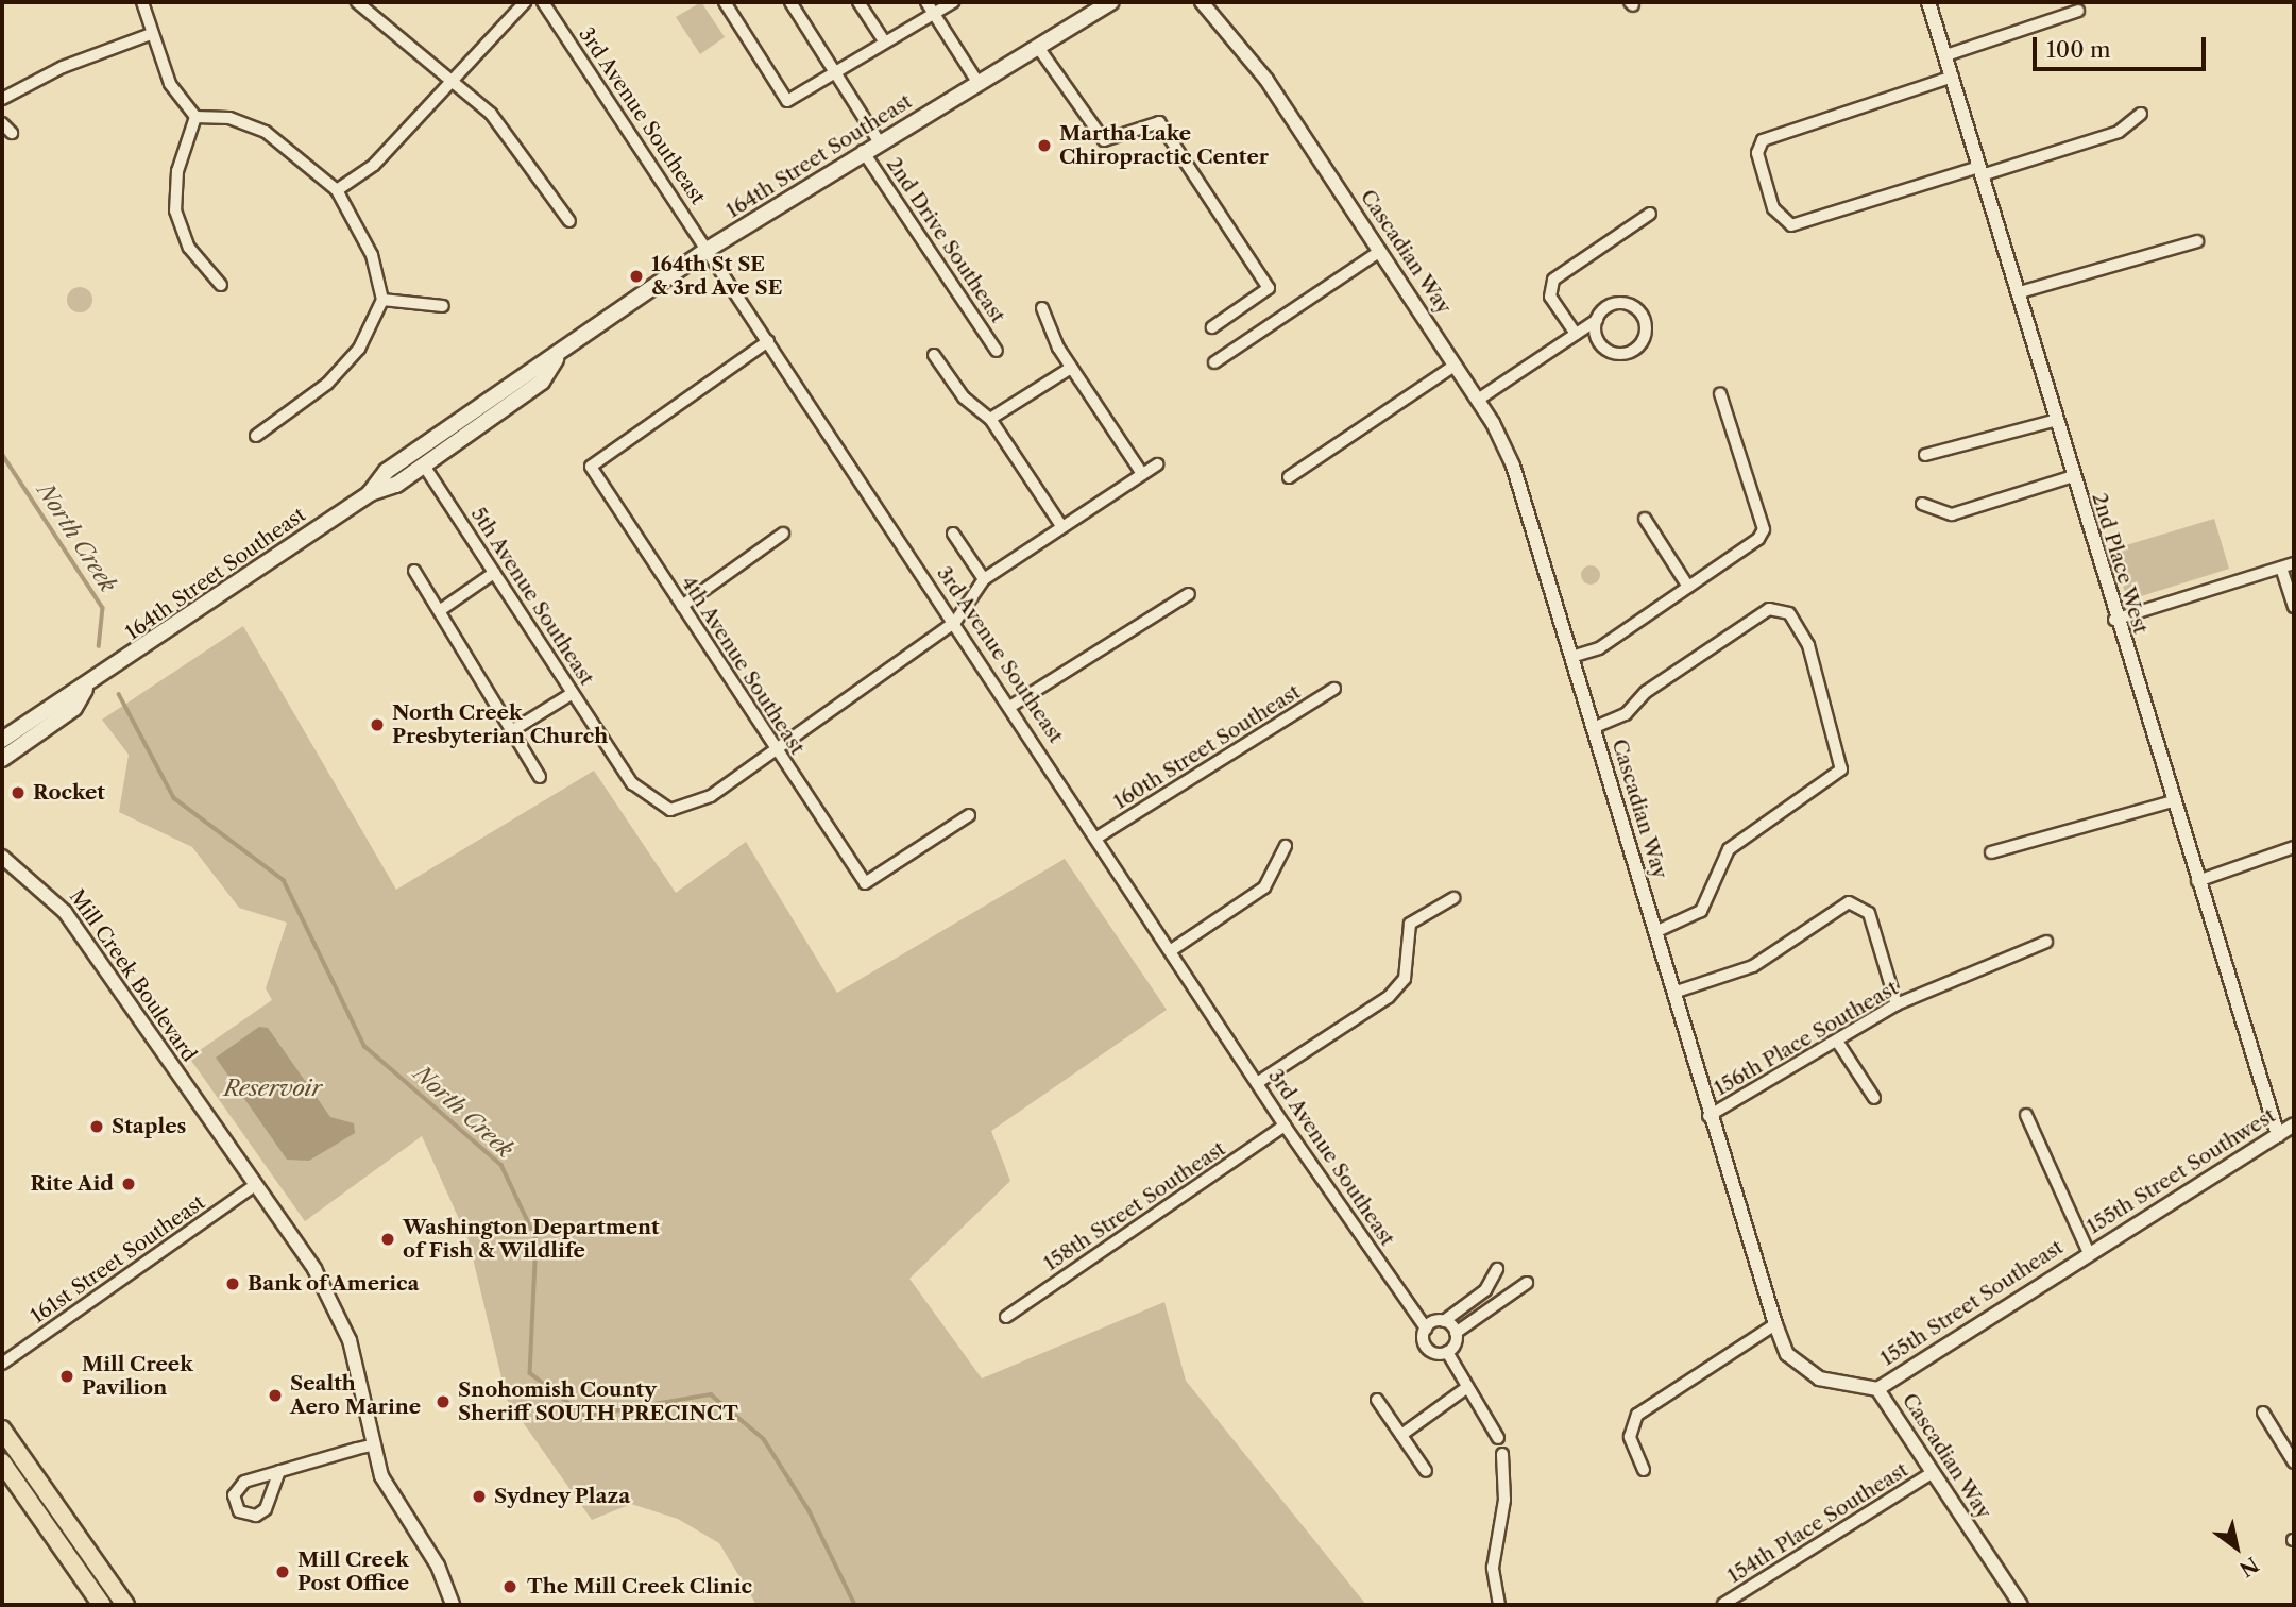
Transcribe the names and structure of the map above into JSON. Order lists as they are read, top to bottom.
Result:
{
  "streets": {
    "main road": ["164th Street Southeast"],
    "street": [
      "3rd Avenue Southeast",
      "2nd Drive Southeast",
      "Cascadian Way",
      "2nd Place West",
      "5th Avenue Southeast",
      "4th Avenue Southeast",
      "160th Street Southeast",
      "Mill Creek Boulevard",
      "156th Place Southeast",
      "155th Street Southwest",
      "158th Street Southeast",
      "161st Street Southeast",
      "155th Street Southeast",
      "154th Place Southeast"
    ]
  },
  "crossings": [
    ["3rd Avenue Southeast", "164th Street Southeast"],
    ["3rd Avenue Southeast", "4th Avenue Southeast"],
    ["3rd Avenue Southeast", "160th Street Southeast"],
    ["3rd Avenue Southeast", "158th Street Southeast"],
    ["164th Street Southeast", "2nd Drive Southeast"],
    ["164th Street Southeast", "5th Avenue Southeast"],
    ["Cascadian Way", "156th Place Southeast"],
    ["Cascadian Way", "155th Street Southeast"],
    ["Cascadian Way", "154th Place Southeast"],
    ["2nd Place West", "155th Street Southwest"],
    ["5th Avenue Southeast", "4th Avenue Southeast"],
    ["Mill Creek Boulevard", "161st Street Southeast"],
    ["155th Street Southwest", "155th Street Southeast"]
  ],
  "water": ["North Creek", "Reservoir"],
  "places": [
    "Martha Lake Chiropractic Center",
    "164th St SE & 3rd Ave SE",
    "North Creek Presbyterian Church",
    "Rocket",
    "Staples",
    "Rite Aid",
    "Washington Department of Fish & Wildlife",
    "Bank of America",
    "Mill Creek Pavilion",
    "Sealth Aero Marine",
    "Snohomish County Sheriff SOUTH PRECINCT",
    "Sydney Plaza",
    "Mill Creek Post Office",
    "The Mill Creek Clinic"
  ],
  "scale_bar": "100 m",
  "north": "bottom right"
}
